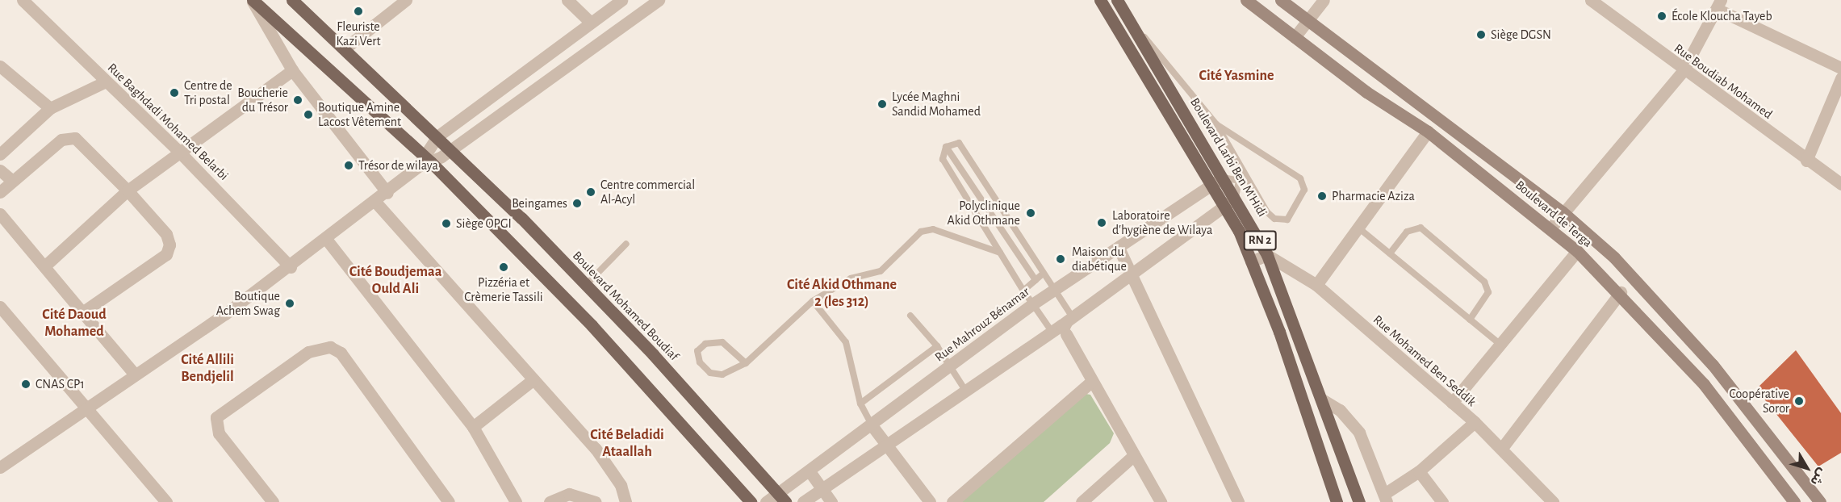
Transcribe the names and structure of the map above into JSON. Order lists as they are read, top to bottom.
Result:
{
  "streets": {
    "main road": [
      "Boulevard Larbi Ben M'Hidi",
      "Boulevard de Terga",
      "RN 2",
      "Boulevard Mohamed Boudiaf"
    ],
    "street": [
      "Rue Boudiab Mohamed",
      "Rue Baghdadi Mohamed Belarbi",
      "Rue Mahrouz Bénamar",
      "Rue Mohamed Ben Seddik"
    ]
  },
  "crossings": [
    ["Boulevard Larbi Ben M'Hidi", "Rue Mahrouz Bénamar"],
    ["Boulevard Larbi Ben M'Hidi", "Rue Mohamed Ben Seddik"],
    ["RN 2", "Rue Mahrouz Bénamar"],
    ["Boulevard Mohamed Boudiaf", "Rue Mahrouz Bénamar"]
  ],
  "districts": [
    "Cité Yasmine",
    "Cité Boudjemaa Ould Ali",
    "Cité Akid Othmane 2 (les 312)",
    "Cité Daoud Mohamed",
    "Cité Allili Bendjelil",
    "Cité Beladidi Ataallah"
  ],
  "places": [
    "Fleuriste Kazi Vert",
    "École Kloucha Tayeb",
    "Siège DGSN",
    "Centre de Tri postal",
    "Boucherie du Trésor",
    "Lycée Maghni Sandid Mohamed",
    "Boutique Amine Lacost Vêtement",
    "Trésor de wilaya",
    "Centre commercial Al-Acyl",
    "Pharmacie Aziza",
    "Beingames",
    "Polyclinique Akid Othmane",
    "Laboratoire d'hygiène de Wilaya",
    "Siège OPGI",
    "Maison du diabétique",
    "Pizzéria et Crèmerie Tassili",
    "Boutique Achem Swag",
    "CNAS CP1",
    "Coopérative Soror"
  ],
  "north": "bottom right"
}
